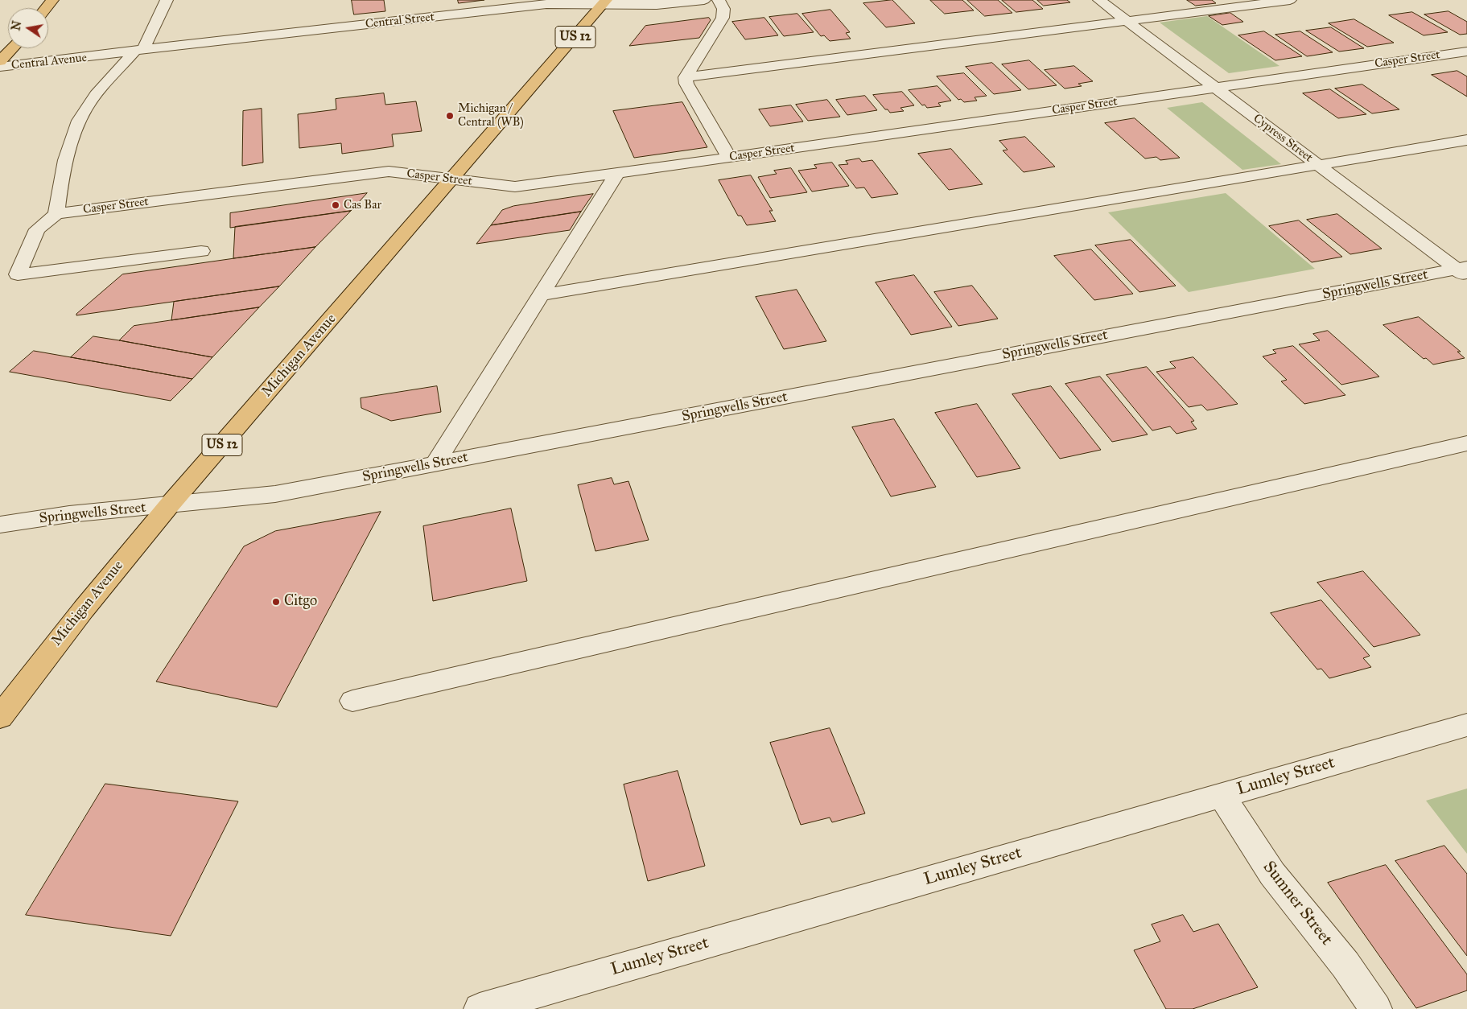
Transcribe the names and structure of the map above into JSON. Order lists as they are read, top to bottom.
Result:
{
  "streets": {
    "main road": ["US 12", "Michigan Avenue"],
    "street": [
      "Central Street",
      "Casper Street",
      "Central Avenue",
      "Cypress Street",
      "Springwells Street",
      "Lumley Street",
      "Sumner Street"
    ]
  },
  "crossings": [
    ["Central Street", "Central Avenue"],
    ["Central Street", "Michigan Avenue"],
    ["Casper Street", "Cypress Street"],
    ["Casper Street", "Michigan Avenue"],
    ["Cypress Street", "Springwells Street"],
    ["Springwells Street", "Michigan Avenue"],
    ["Lumley Street", "Sumner Street"]
  ],
  "places": ["Michigan / Central (WB)", "Cas Bar", "Citgo"],
  "north": "left"
}
